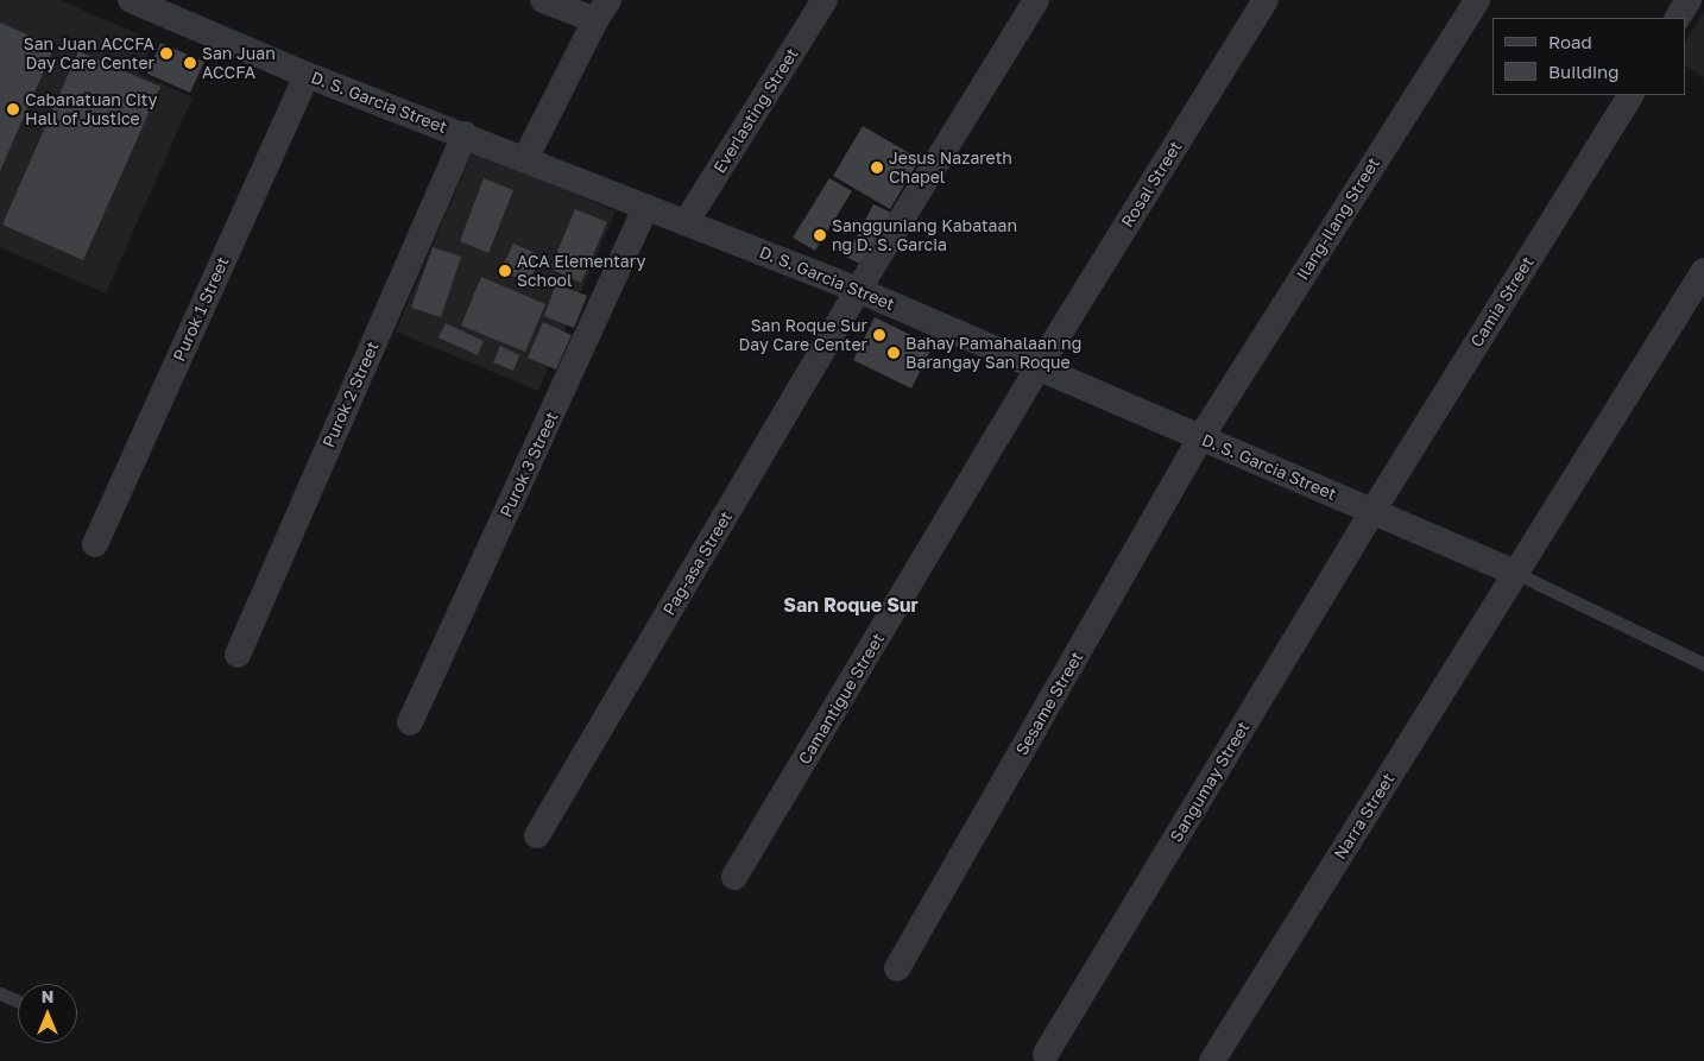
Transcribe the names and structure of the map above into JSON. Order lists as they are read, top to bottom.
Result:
{
  "streets": {
    "street": [
      "D. S. Garcia Street",
      "Everlasting Street",
      "Rosal Street",
      "Ilang-Ilang Street",
      "Camia Street",
      "Purok 1 Street",
      "Purok 2 Street",
      "Purok 3 Street",
      "Pag-asa Street",
      "Camantigue Street",
      "Sesame Street",
      "Sangumay Street",
      "Narra Street"
    ]
  },
  "crossings": [
    ["D. S. Garcia Street", "Everlasting Street"],
    ["D. S. Garcia Street", "Rosal Street"],
    ["D. S. Garcia Street", "Ilang-Ilang Street"],
    ["D. S. Garcia Street", "Camia Street"],
    ["D. S. Garcia Street", "Purok 1 Street"],
    ["D. S. Garcia Street", "Purok 2 Street"],
    ["D. S. Garcia Street", "Purok 3 Street"],
    ["D. S. Garcia Street", "Pag-asa Street"],
    ["D. S. Garcia Street", "Camantigue Street"],
    ["D. S. Garcia Street", "Sesame Street"],
    ["D. S. Garcia Street", "Sangumay Street"],
    ["D. S. Garcia Street", "Narra Street"],
    ["Rosal Street", "Camantigue Street"],
    ["Ilang-Ilang Street", "Sesame Street"],
    ["Camia Street", "Sangumay Street"]
  ],
  "districts": ["San Roque Sur"],
  "places": [
    "San Juan ACCFA Day Care Center",
    "San Juan ACCFA",
    "Cabanatuan City Hall of Justice",
    "Jesus Nazareth Chapel",
    "Sangguniang Kabataan ng D. S. Garcia",
    "ACA Elementary School",
    "San Roque Sur Day Care Center",
    "Bahay Pamahalaan ng Barangay San Roque"
  ],
  "legend": ["Road", "Building"],
  "north": "top"
}
